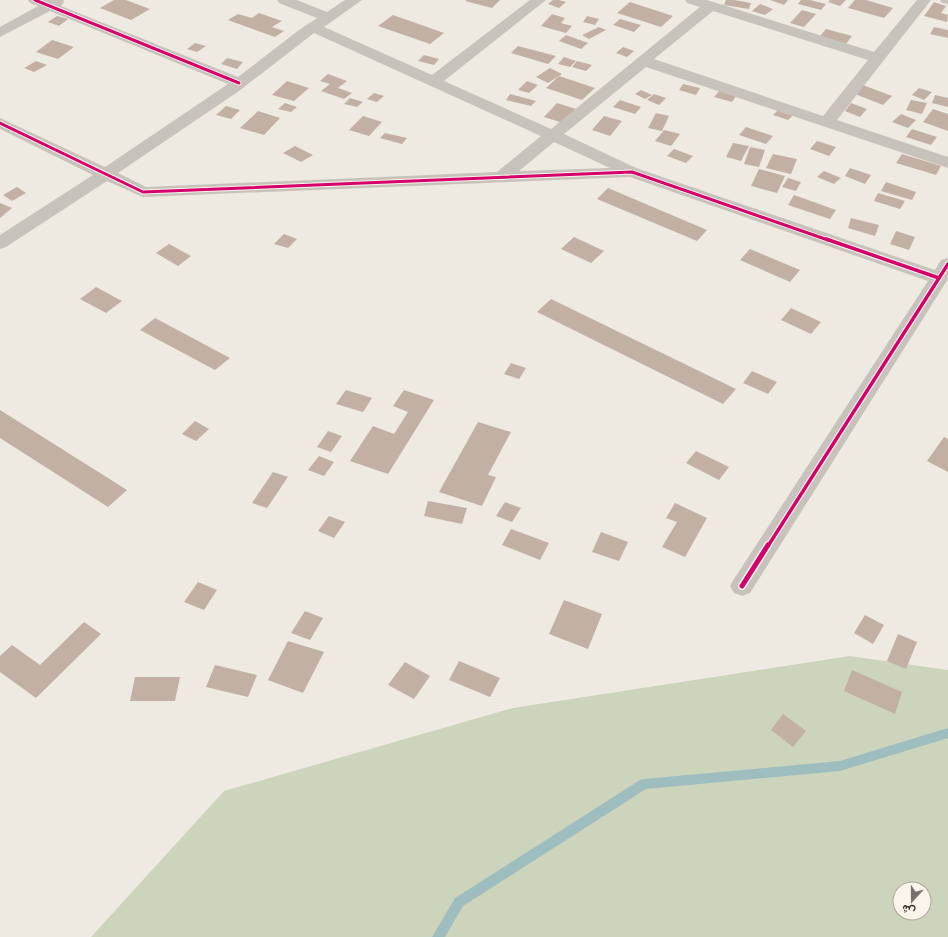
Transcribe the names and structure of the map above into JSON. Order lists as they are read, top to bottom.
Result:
{
  "north": "bottom"
}
